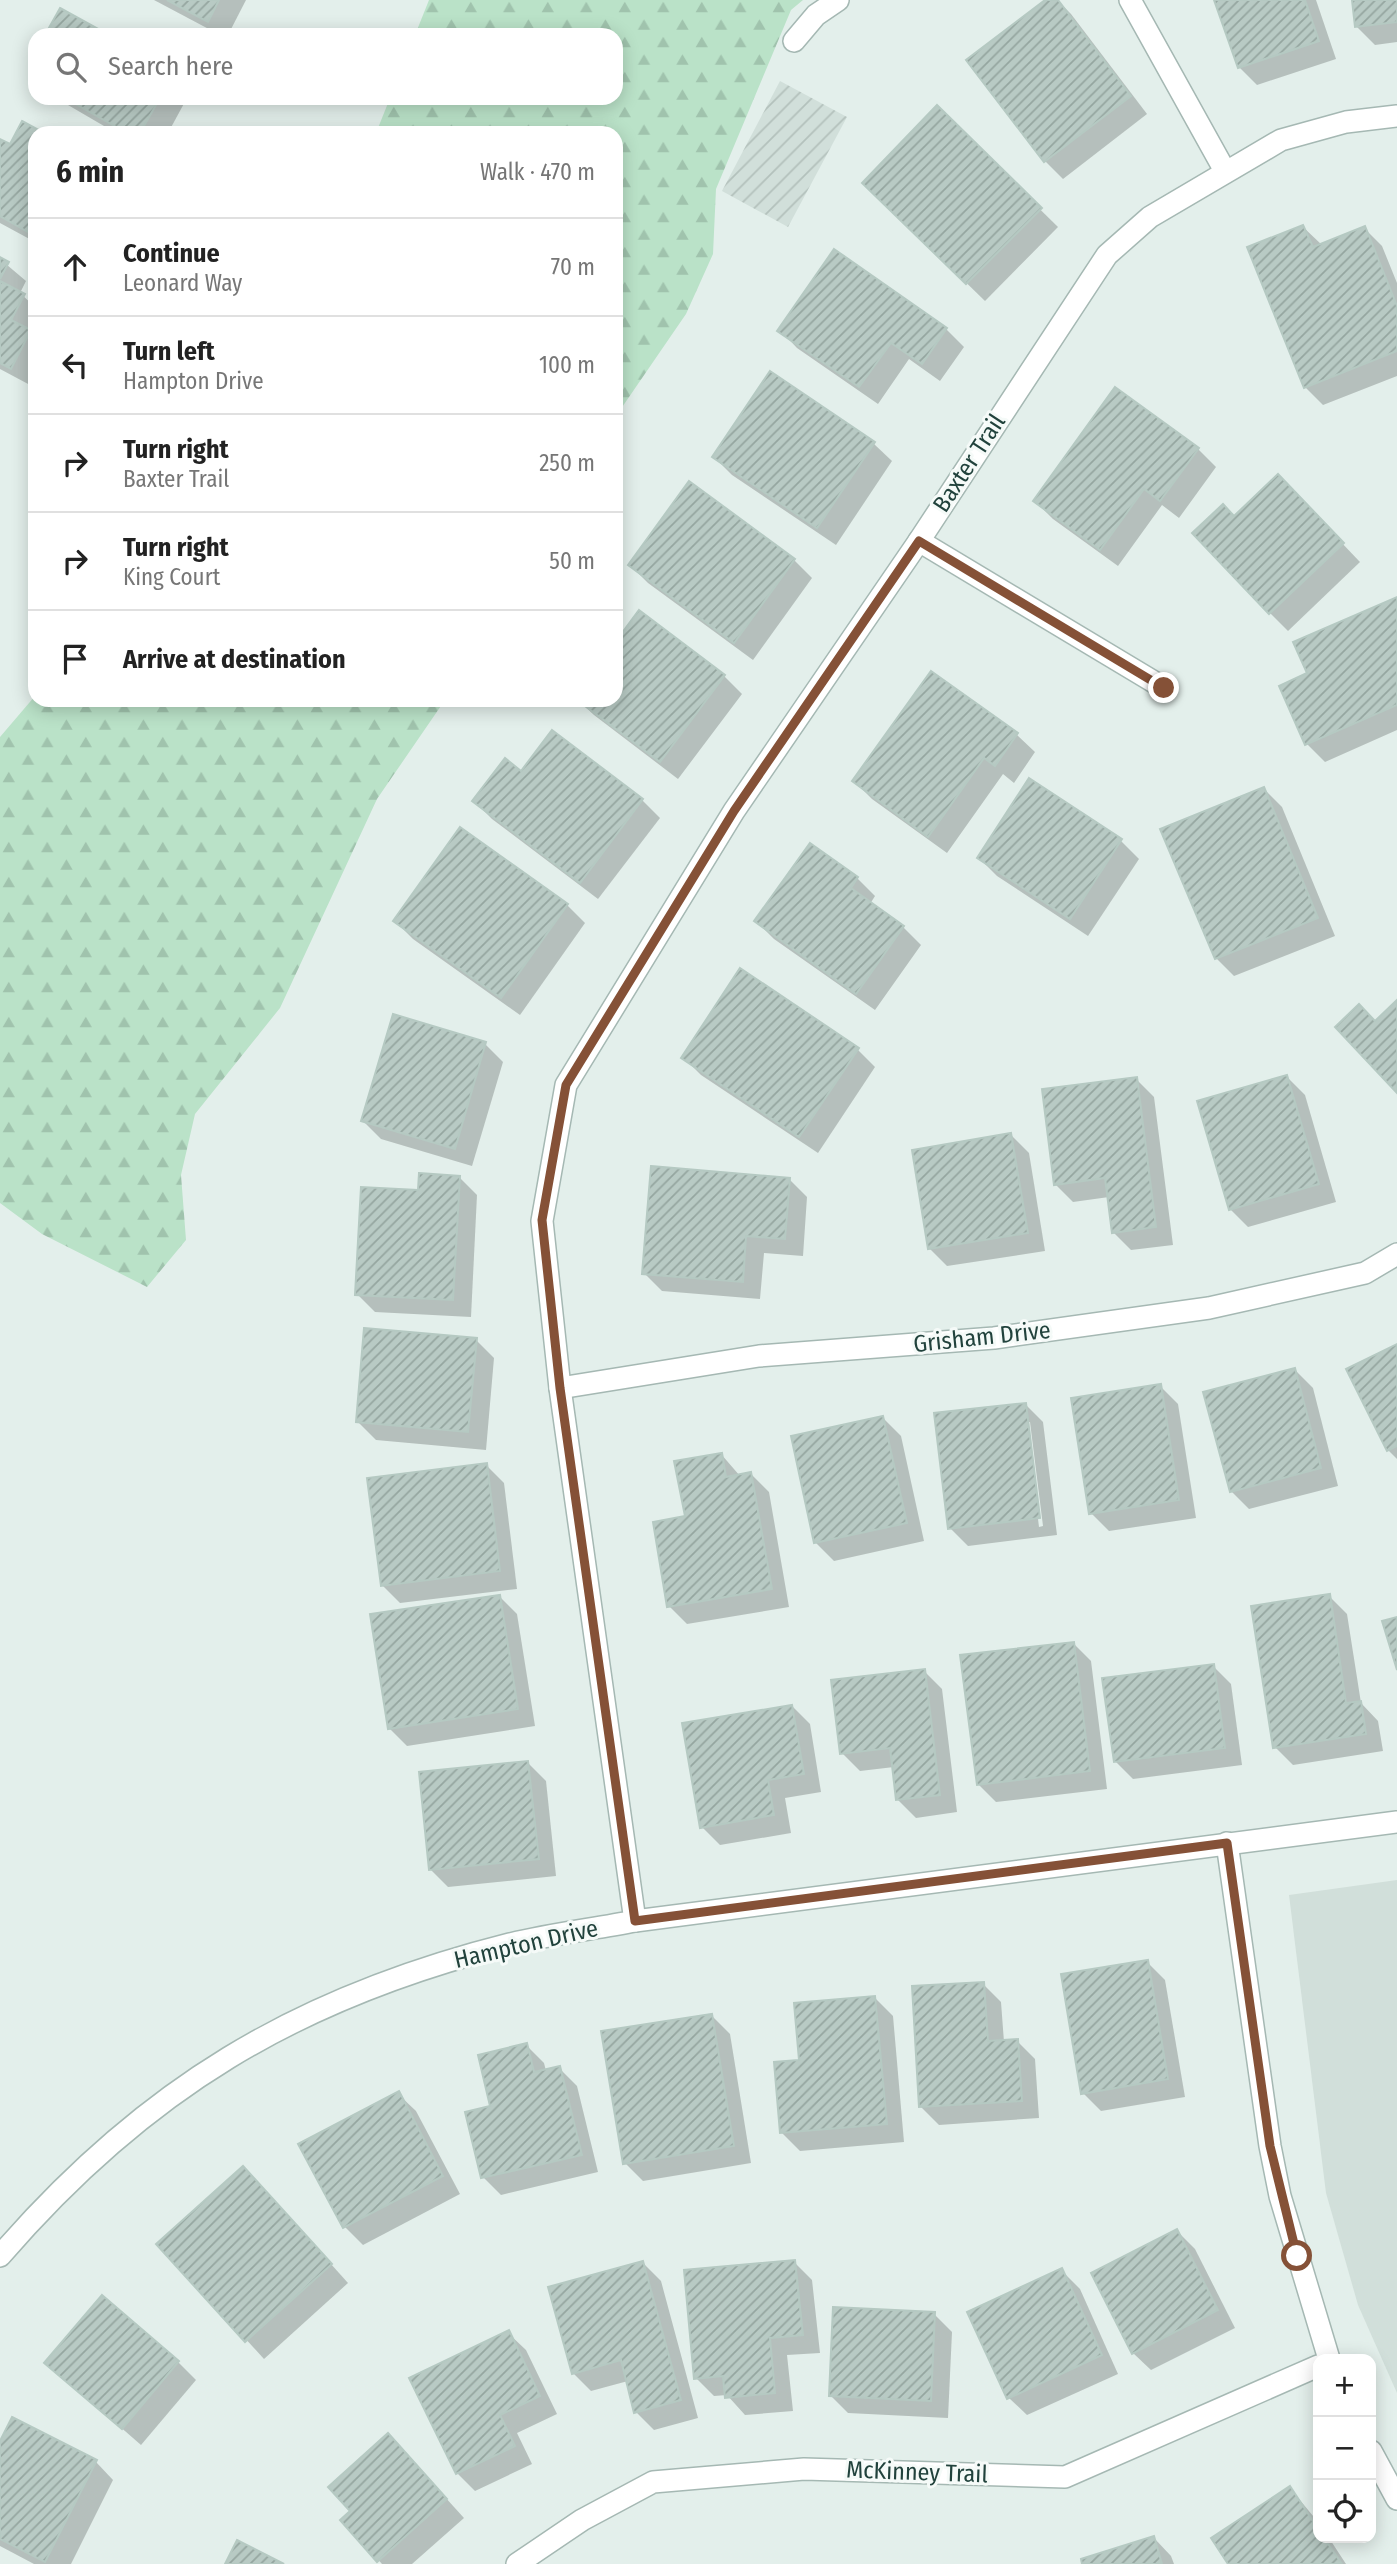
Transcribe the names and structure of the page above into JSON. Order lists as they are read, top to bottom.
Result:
{
  "streets": {
    "street": [
      "Baxter Trail",
      "Grisham Drive",
      "Hampton Drive",
      "McKinney Trail"
    ]
  },
  "crossings": [
    ["Baxter Trail", "Grisham Drive"],
    ["Baxter Trail", "Hampton Drive"]
  ],
  "page": {
    "search": "Search here",
    "heading": ["6 min", "Walk · 470 m"],
    "list": [
      ["Continue", "Leonard Way", "70 m"],
      ["Turn left", "Hampton Drive", "100 m"],
      ["Turn right", "Baxter Trail", "250 m"],
      ["Turn right", "King Court", "50 m"],
      "Arrive at destination"
    ],
    "map_buttons": ["+", "−"]
  }
}
